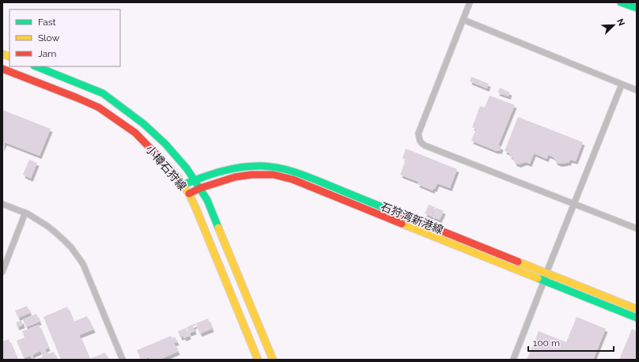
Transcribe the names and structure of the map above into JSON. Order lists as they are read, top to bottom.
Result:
{
  "streets": {
    "main road": ["小樽石狩線", "石狩湾新港線"]
  },
  "crossings": [
    ["小樽石狩線", "石狩湾新港線"]
  ],
  "legend": ["Fast", "Slow", "Jam"],
  "scale_bar": "100 m",
  "north": "top right"
}
